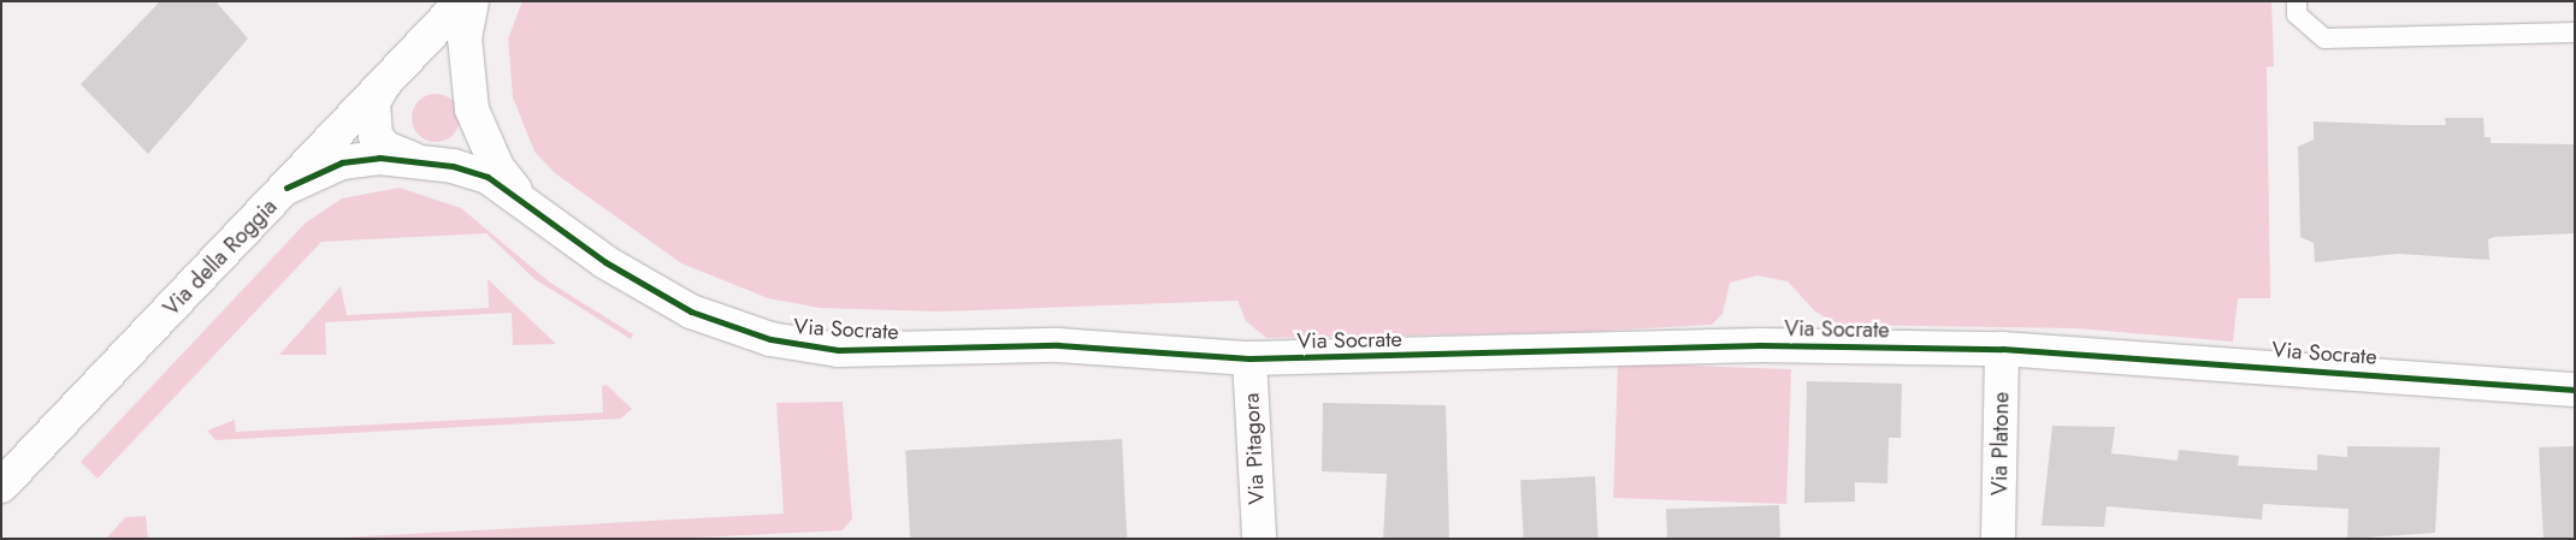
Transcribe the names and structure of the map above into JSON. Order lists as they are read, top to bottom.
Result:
{
  "streets": {
    "street": [
      "Via della Roggia",
      "Via Socrate",
      "Via Platone",
      "Via Pitagora"
    ]
  },
  "crossings": [
    ["Via della Roggia", "Via Socrate"],
    ["Via Socrate", "Via Platone"],
    ["Via Socrate", "Via Pitagora"]
  ]
}
